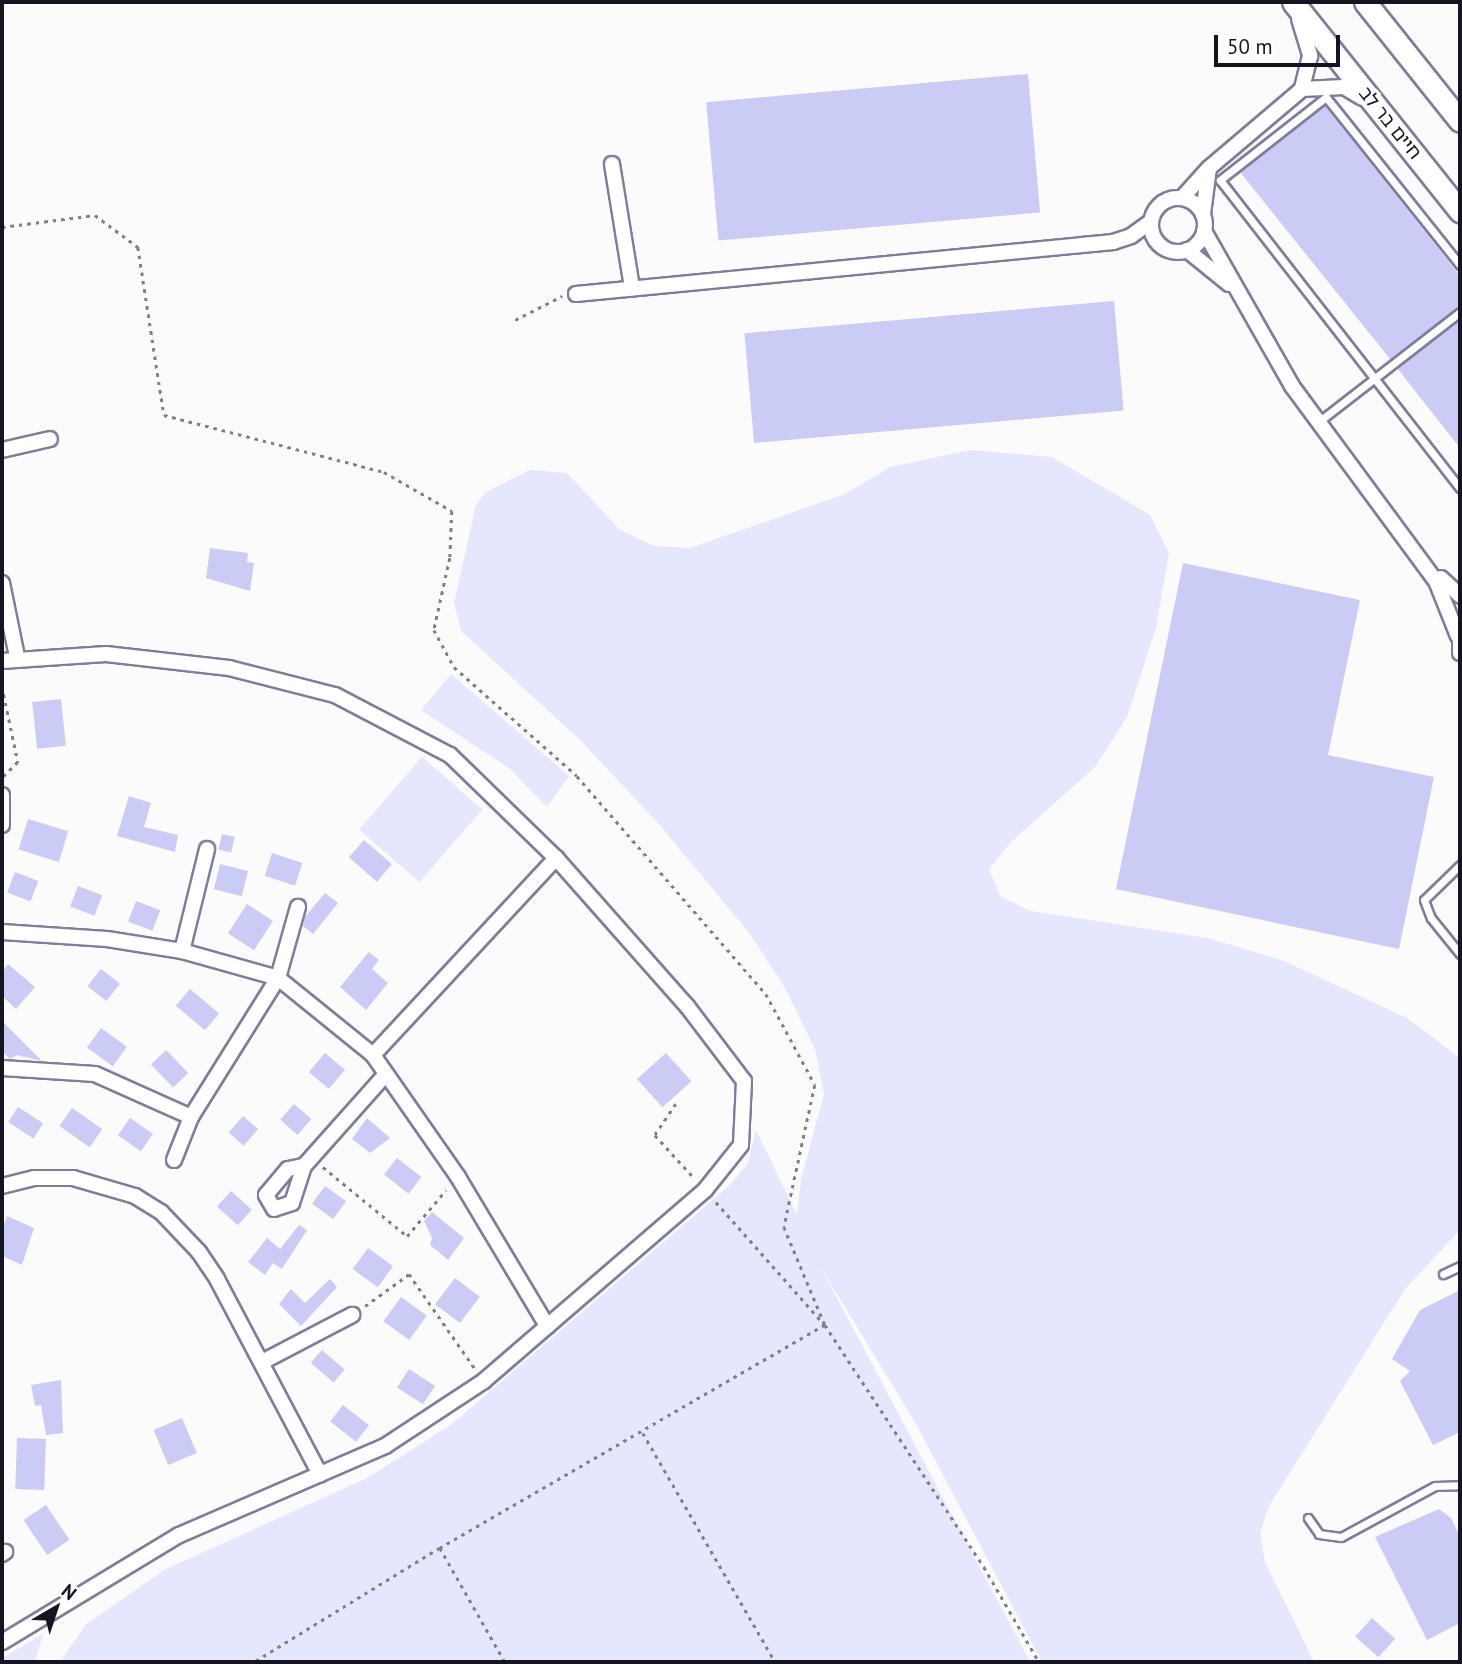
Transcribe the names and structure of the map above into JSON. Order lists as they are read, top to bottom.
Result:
{
  "streets": {
    "main road": ["חיים בר לב"]
  },
  "scale_bar": "50 m",
  "north": "top right"
}
